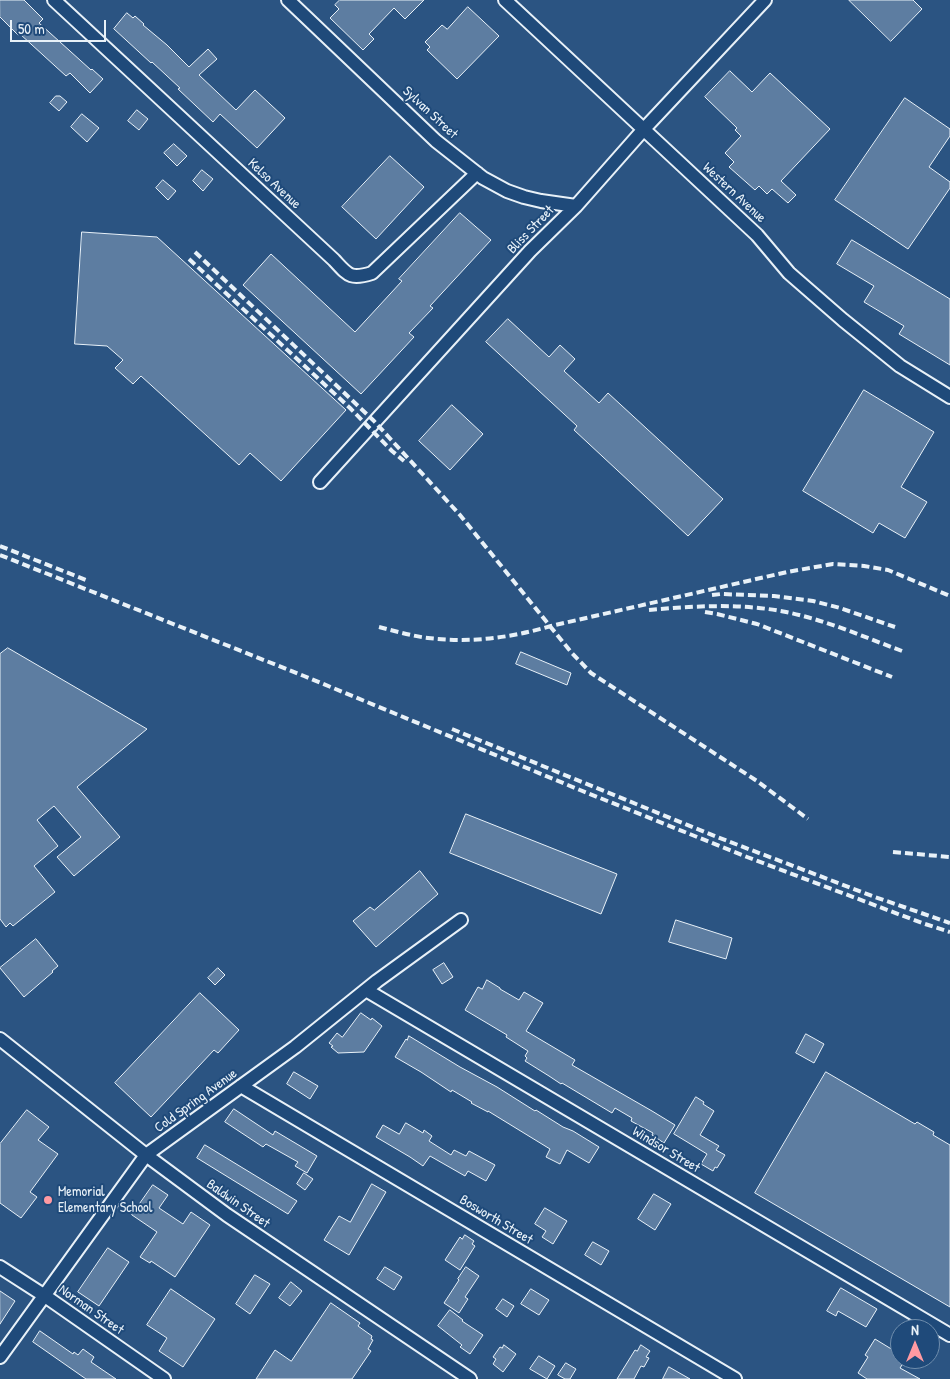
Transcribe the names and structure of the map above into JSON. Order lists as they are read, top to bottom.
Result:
{
  "streets": {
    "street": [
      "Sylvan Street",
      "Kelso Avenue",
      "Western Avenue",
      "Bliss Street",
      "Cold Spring Avenue",
      "Windsor Street",
      "Baldwin Street",
      "Bosworth Street",
      "Norman Street"
    ]
  },
  "crossings": [
    ["Sylvan Street", "Kelso Avenue"],
    ["Sylvan Street", "Bliss Street"],
    ["Western Avenue", "Bliss Street"],
    ["Cold Spring Avenue", "Windsor Street"],
    ["Cold Spring Avenue", "Baldwin Street"],
    ["Cold Spring Avenue", "Bosworth Street"],
    ["Cold Spring Avenue", "Norman Street"]
  ],
  "places": ["Memorial Elementary School"],
  "scale_bar": "50 m",
  "north": "top"
}
